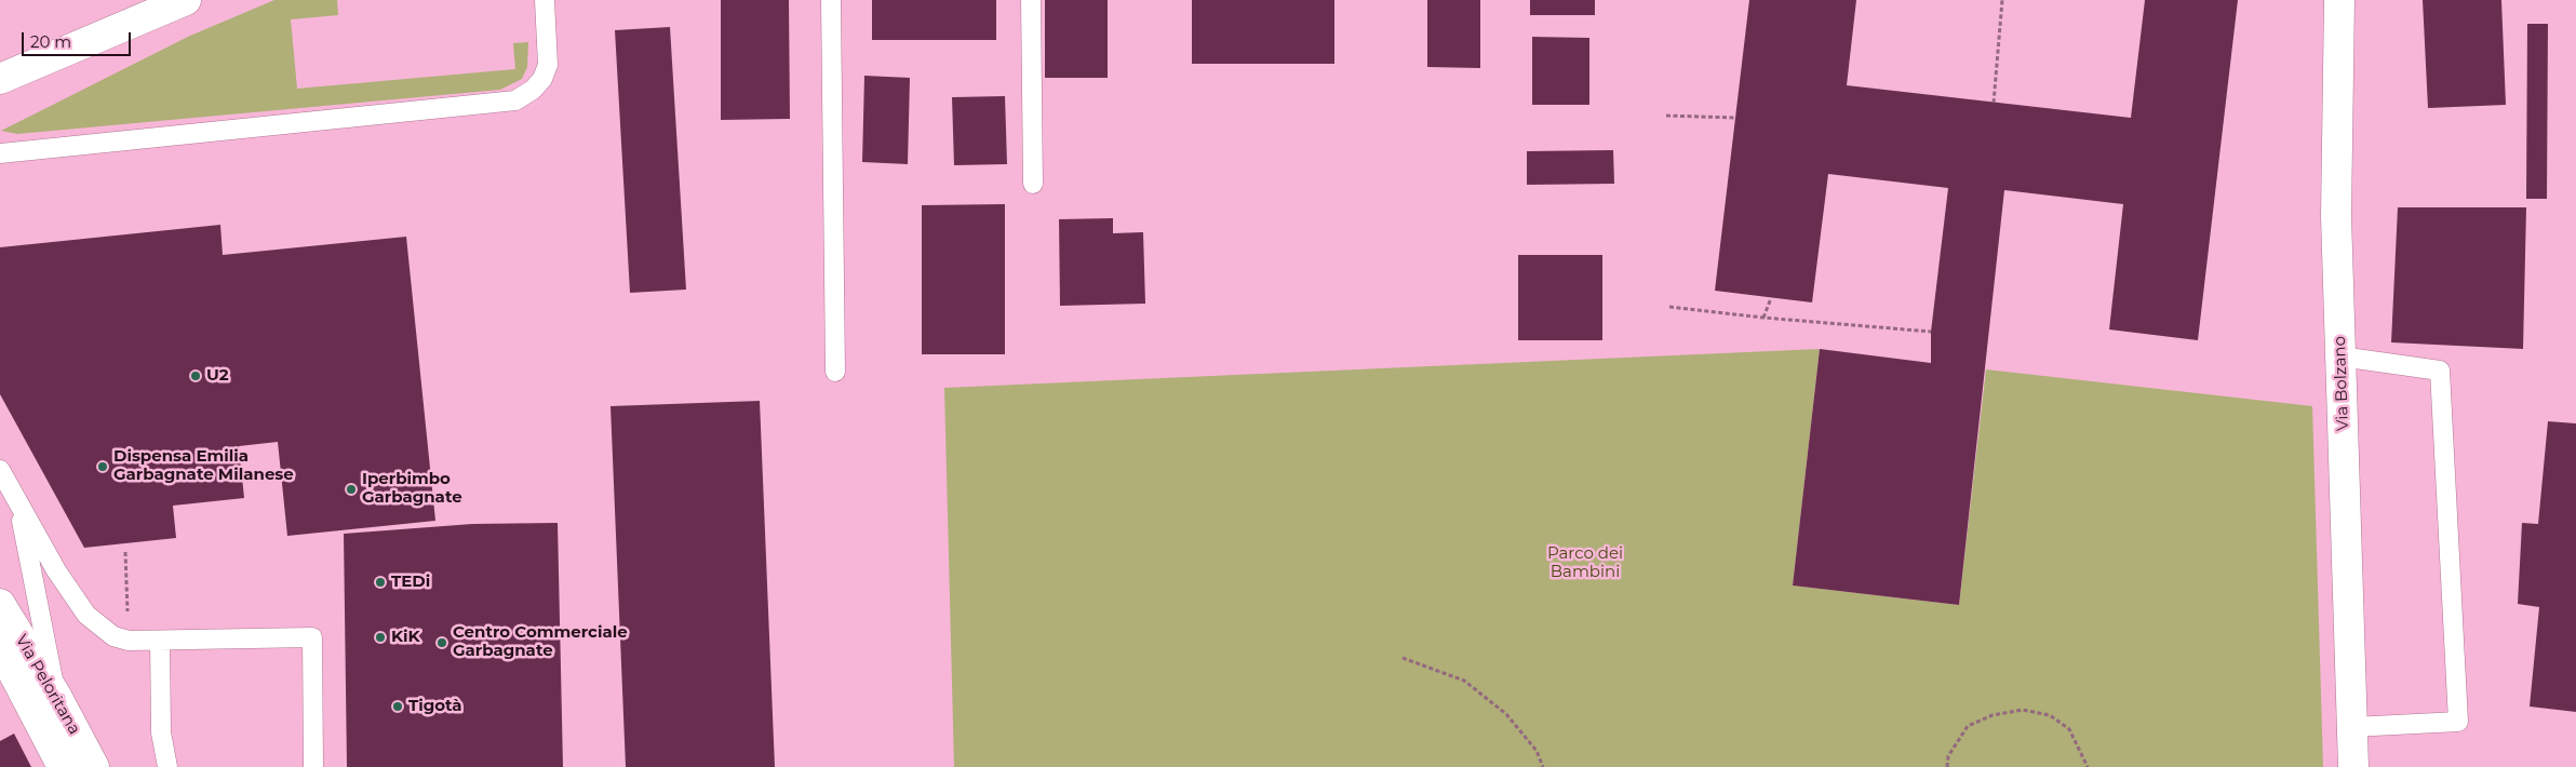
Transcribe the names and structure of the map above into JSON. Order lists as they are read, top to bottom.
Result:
{
  "streets": {
    "street": ["Via Bolzano", "Via Peloritana"]
  },
  "parks": ["Parco dei Bambini"],
  "places": [
    "U2",
    "Dispensa Emilia Garbagnate Milanese",
    "Iperbimbo Garbagnate",
    "TEDi",
    "KiK",
    "Centro Commerciale Garbagnate",
    "Tigotà"
  ],
  "scale_bar": "20 m"
}
